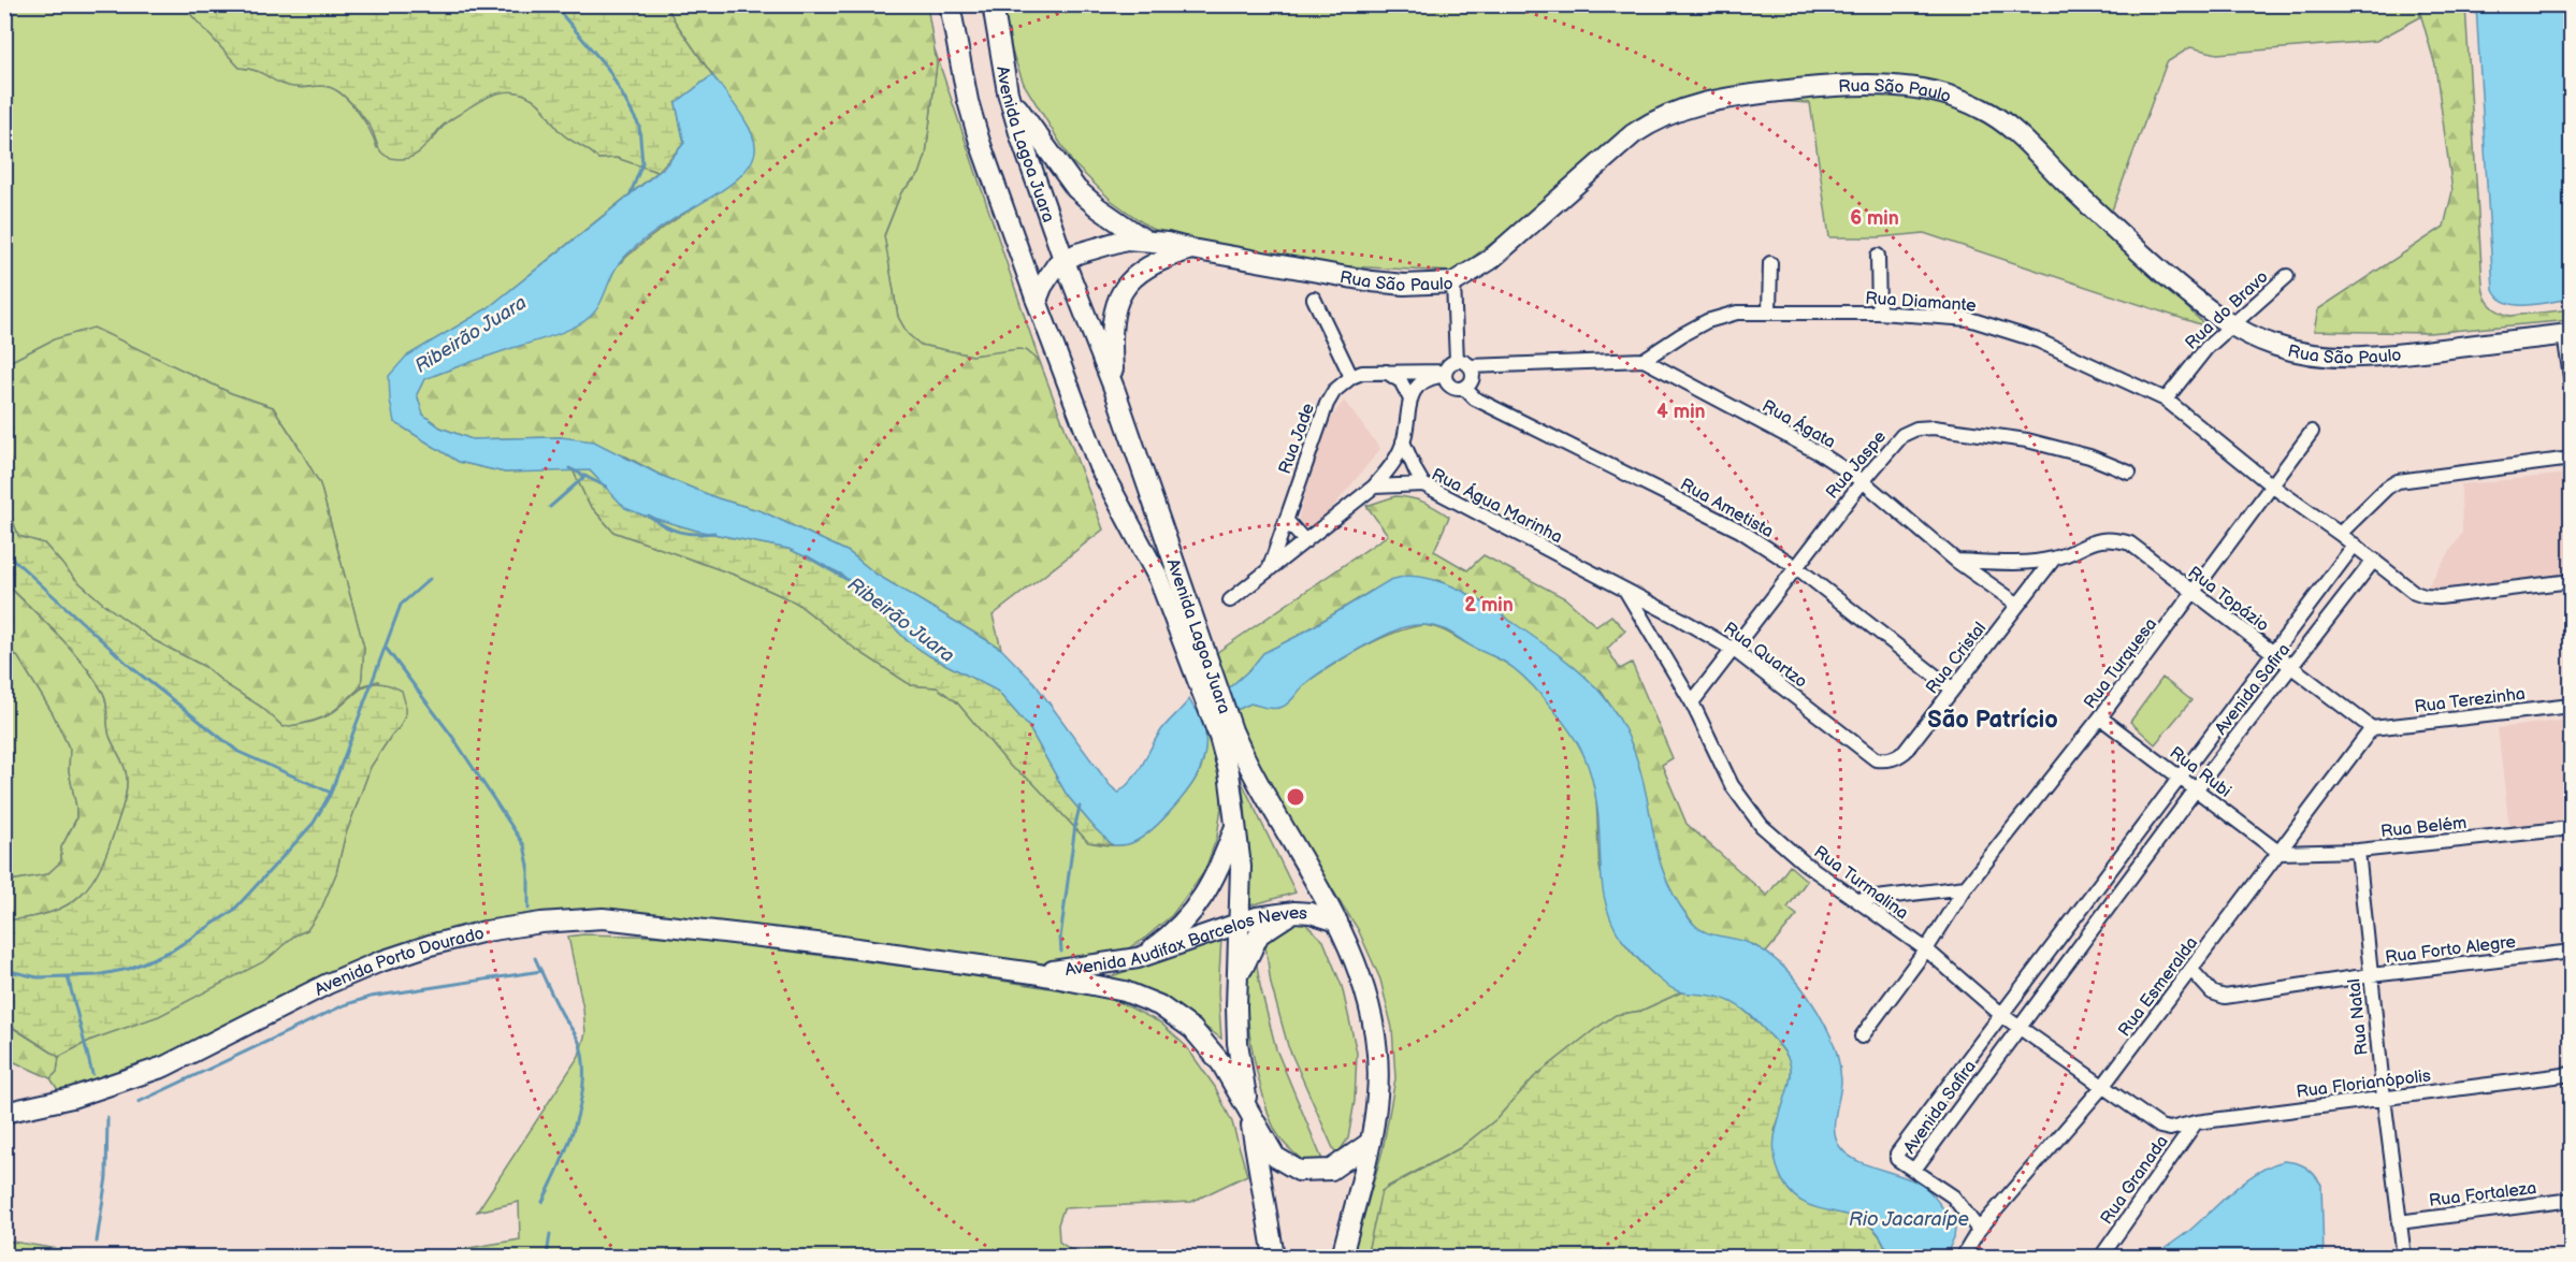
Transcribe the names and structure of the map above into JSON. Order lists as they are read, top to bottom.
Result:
{
  "streets": {
    "main road": [
      "Rua São Paulo",
      "Avenida Lagoa Juara",
      "Avenida Audifax Barcelos Neves",
      "Avenida Porto Dourado"
    ],
    "street": [
      "Rua Diamante",
      "Rua do Bravo",
      "Rua Ágata",
      "Rua Jade",
      "Rua Jaspe",
      "Rua Água Marinha",
      "Rua Ametista",
      "Rua Topázio",
      "Rua Quartzo",
      "Rua Cristal",
      "Rua Turquesa",
      "Avenida Safira",
      "Rua Terezinha",
      "Rua Rubi",
      "Rua Belém",
      "Rua Turmalina",
      "Rua Forto Alegre",
      "Rua Esmeralda",
      "Rua Natal",
      "Rua Florianópolis",
      "Rua Granada",
      "Rua Fortaleza"
    ]
  },
  "crossings": [
    ["Rua São Paulo", "Avenida Lagoa Juara"],
    ["Rua São Paulo", "Rua do Bravo"],
    ["Avenida Lagoa Juara", "Avenida Audifax Barcelos Neves"],
    ["Rua Diamante", "Rua do Bravo"],
    ["Rua Diamante", "Rua Ágata"],
    ["Rua Diamante", "Rua Ametista"],
    ["Rua Diamante", "Rua Turquesa"],
    ["Rua Diamante", "Avenida Safira"],
    ["Rua Ágata", "Rua Jaspe"],
    ["Rua Ágata", "Rua Cristal"],
    ["Rua Jaspe", "Rua Ametista"],
    ["Rua Jaspe", "Rua Quartzo"],
    ["Rua Jaspe", "Rua Turmalina"],
    ["Rua Água Marinha", "Rua Quartzo"],
    ["Rua Água Marinha", "Rua Turmalina"],
    ["Rua Ametista", "Rua Cristal"],
    ["Rua Topázio", "Rua Cristal"],
    ["Rua Topázio", "Rua Turquesa"],
    ["Rua Topázio", "Avenida Safira"],
    ["Rua Topázio", "Rua Terezinha"],
    ["Rua Topázio", "Rua Esmeralda"],
    ["Rua Quartzo", "Rua Cristal"],
    ["Rua Quartzo", "Rua Turmalina"],
    ["Rua Turquesa", "Rua Rubi"],
    ["Rua Turquesa", "Rua Turmalina"],
    ["Avenida Safira", "Rua Rubi"],
    ["Avenida Safira", "Rua Turmalina"],
    ["Rua Terezinha", "Rua Esmeralda"],
    ["Rua Rubi", "Rua Belém"],
    ["Rua Rubi", "Rua Esmeralda"],
    ["Rua Belém", "Rua Esmeralda"],
    ["Rua Belém", "Rua Natal"],
    ["Rua Turmalina", "Rua Esmeralda"],
    ["Rua Turmalina", "Rua Florianópolis"],
    ["Avenida Audifax Barcelos Neves", "Avenida Porto Dourado"],
    ["Rua Forto Alegre", "Rua Esmeralda"],
    ["Rua Forto Alegre", "Rua Natal"],
    ["Rua Natal", "Rua Florianópolis"],
    ["Rua Natal", "Rua Fortaleza"],
    ["Rua Florianópolis", "Rua Granada"]
  ],
  "districts": ["São Patrício"],
  "water": ["Ribeirão Juara", "Rio Jacaraípe"],
  "rings": ["6 min", "4 min", "2 min"]
}
